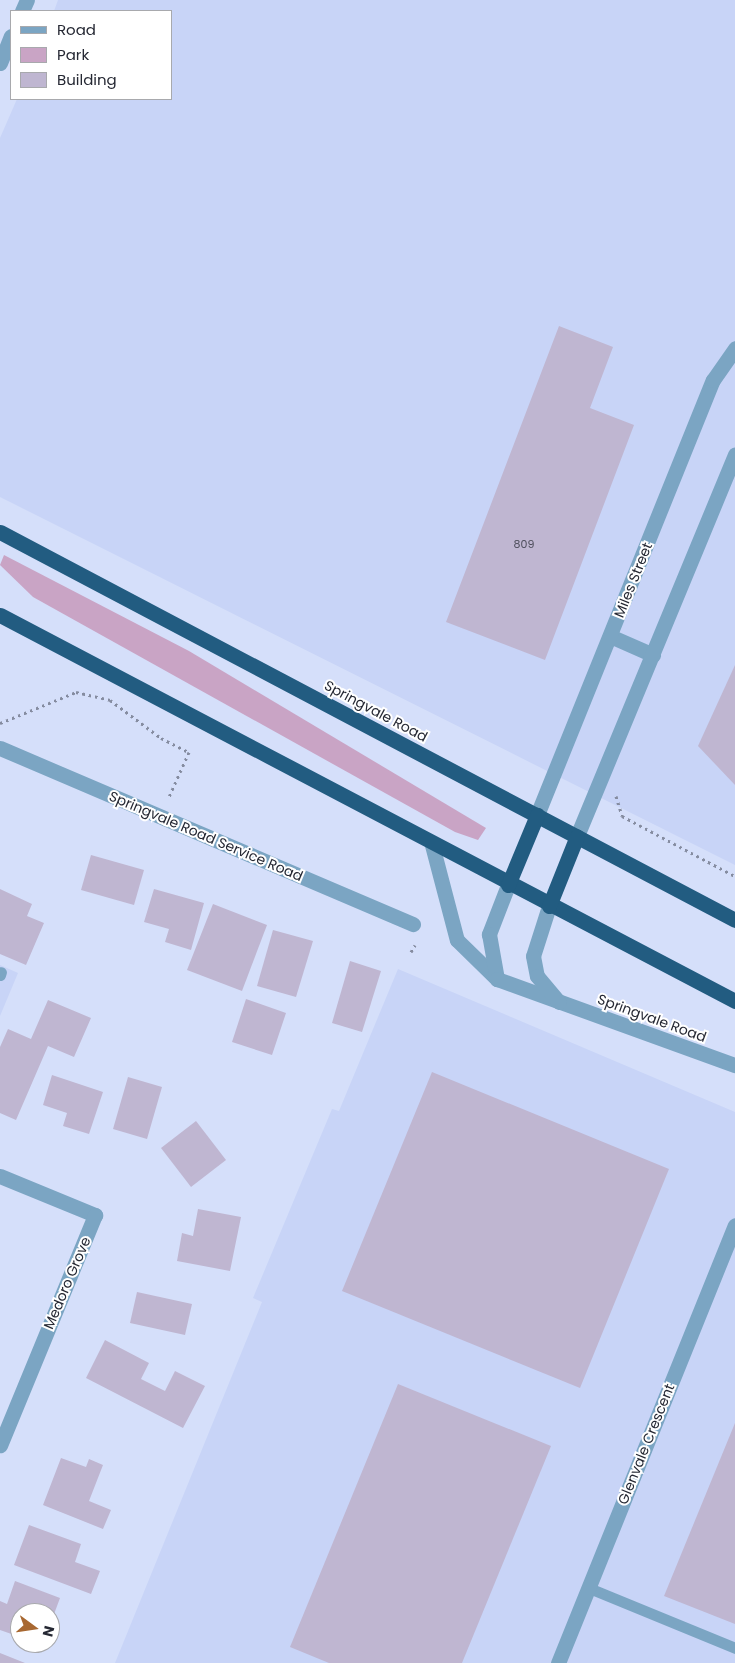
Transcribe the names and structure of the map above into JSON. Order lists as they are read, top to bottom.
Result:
{
  "streets": {
    "highway": ["Springvale Road"],
    "street": [
      "Miles Street",
      "Springvale Road Service Road",
      "Medoro Grove",
      "Glenvale Crescent"
    ]
  },
  "crossings": [
    ["Miles Street", "Springvale Road"]
  ],
  "house_numbers": ["809"],
  "legend": ["Road", "Park", "Building"],
  "north": "right"
}
